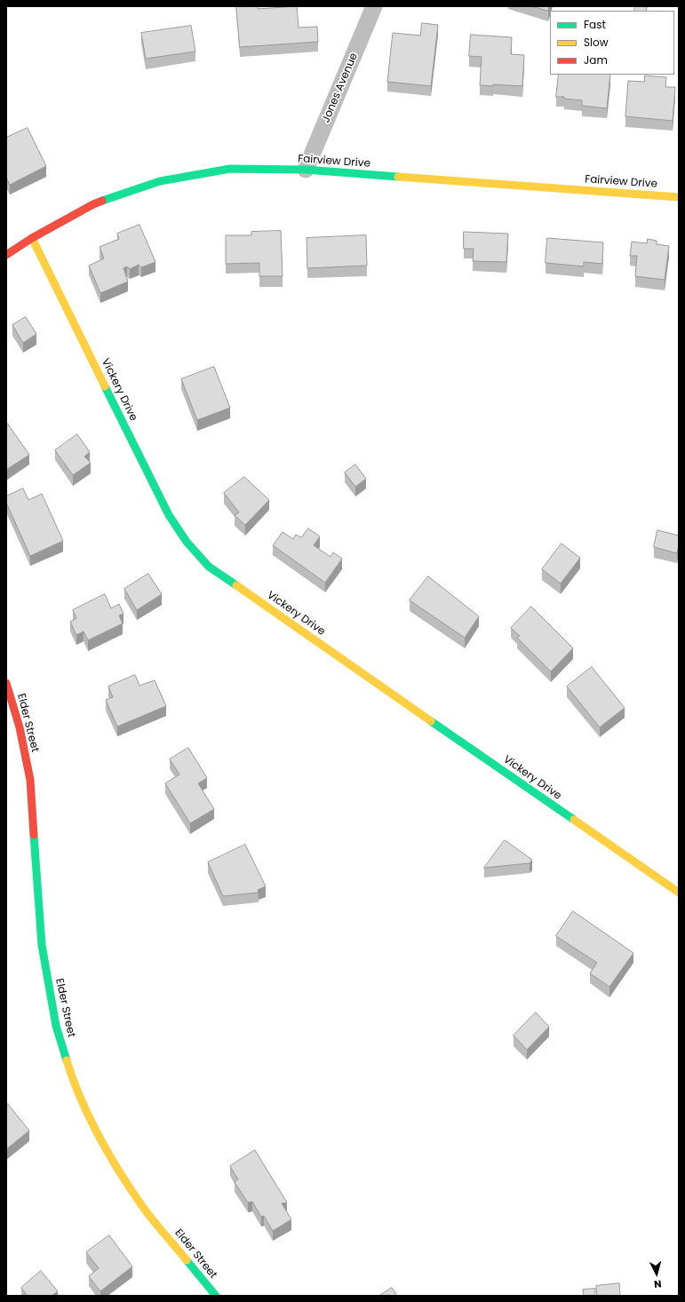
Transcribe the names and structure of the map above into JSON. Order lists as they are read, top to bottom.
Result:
{
  "streets": {
    "street": [
      "Jones Avenue",
      "Fairview Drive",
      "Vickery Drive",
      "Elder Street"
    ]
  },
  "crossings": [
    ["Jones Avenue", "Fairview Drive"],
    ["Fairview Drive", "Vickery Drive"]
  ],
  "legend": ["Fast", "Slow", "Jam"],
  "north": "bottom"
}
